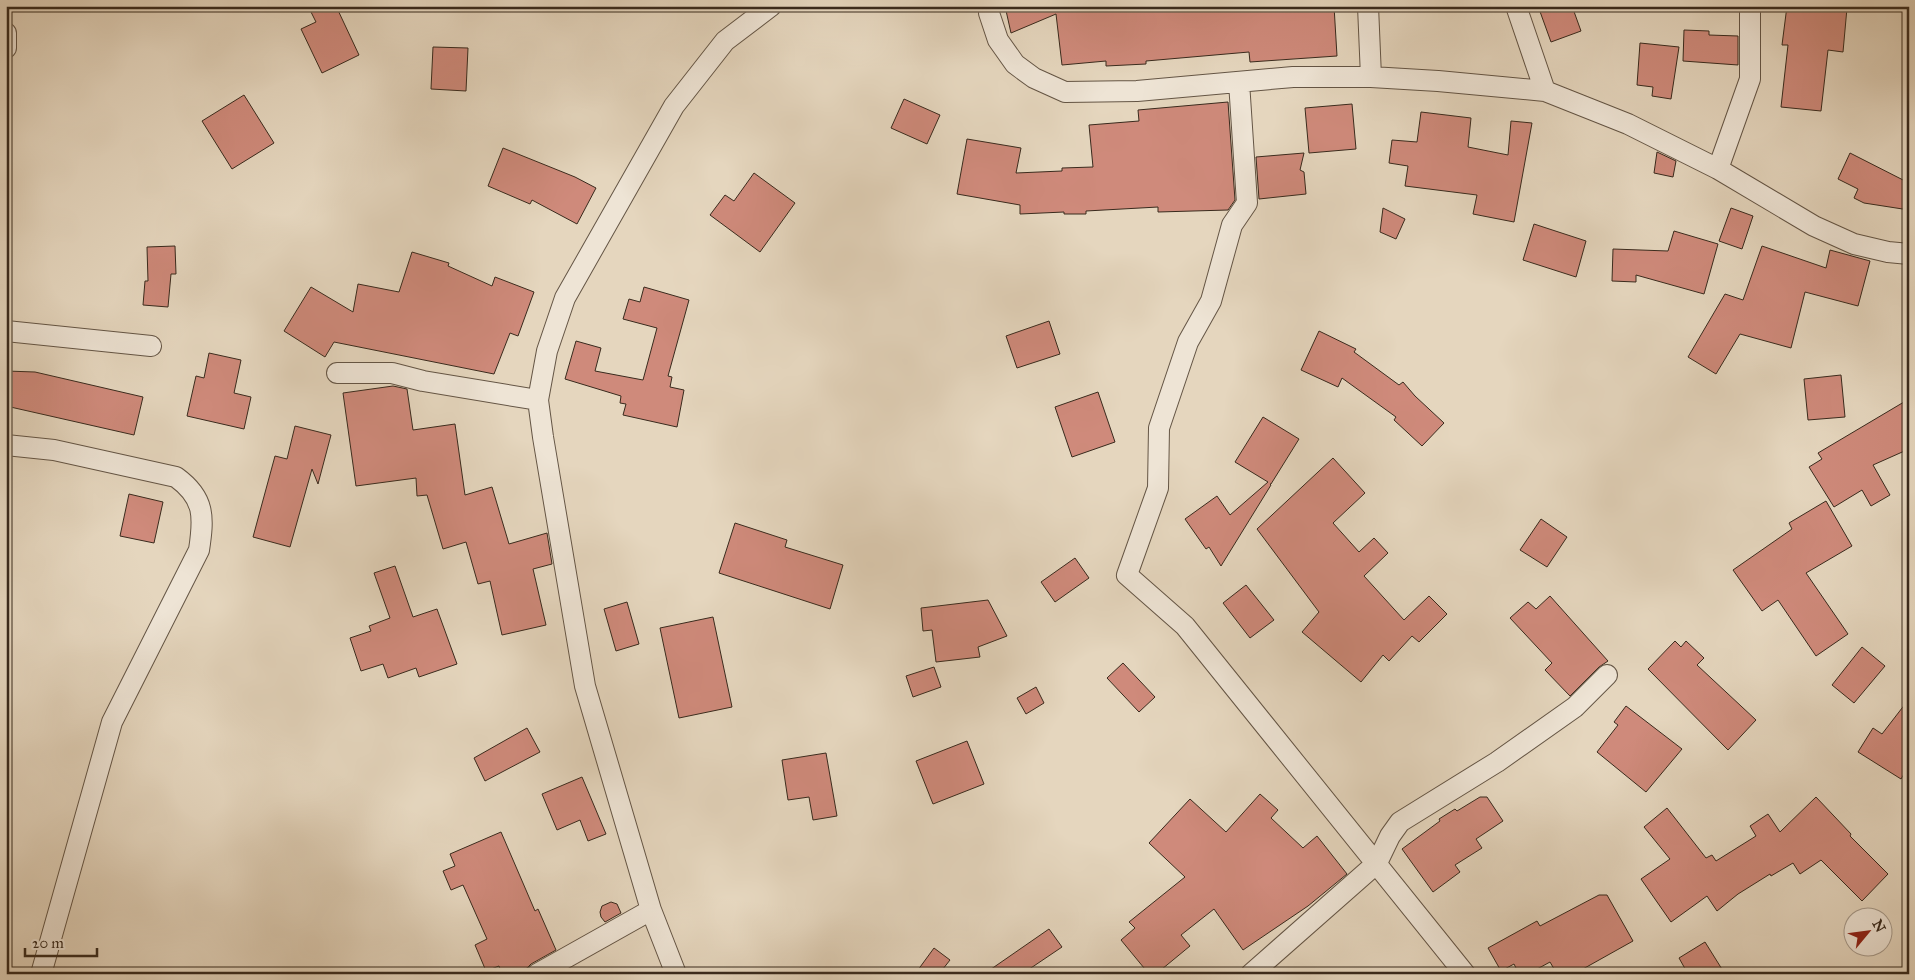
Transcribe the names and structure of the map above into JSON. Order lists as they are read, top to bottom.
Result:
{
  "scale_bar": "20 m",
  "north": "top right"
}
